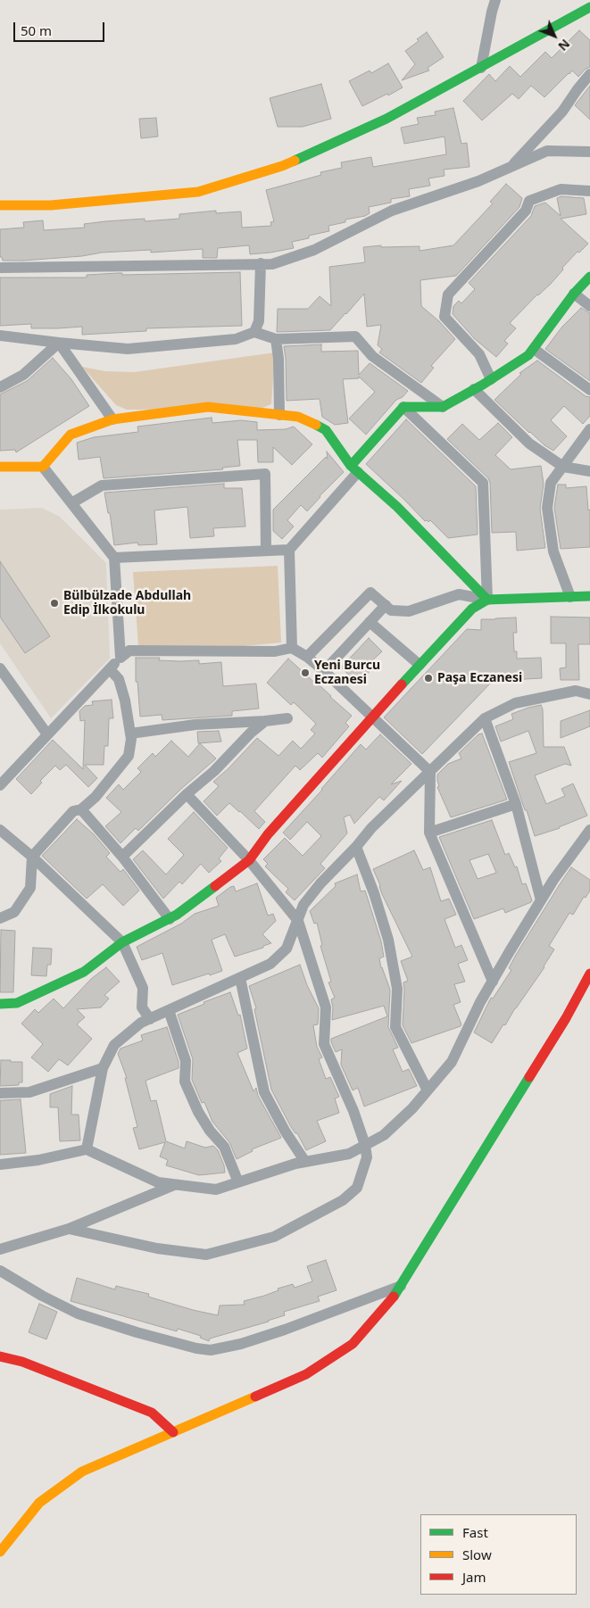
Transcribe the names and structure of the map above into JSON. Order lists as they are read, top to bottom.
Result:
{
  "places": ["Bülbülzade Abdullah Edip İlkokulu", "Yeni Burcu Eczanesi", "Paşa Eczanesi"],
  "legend": ["Fast", "Slow", "Jam"],
  "scale_bar": "50 m",
  "north": "bottom right"
}
